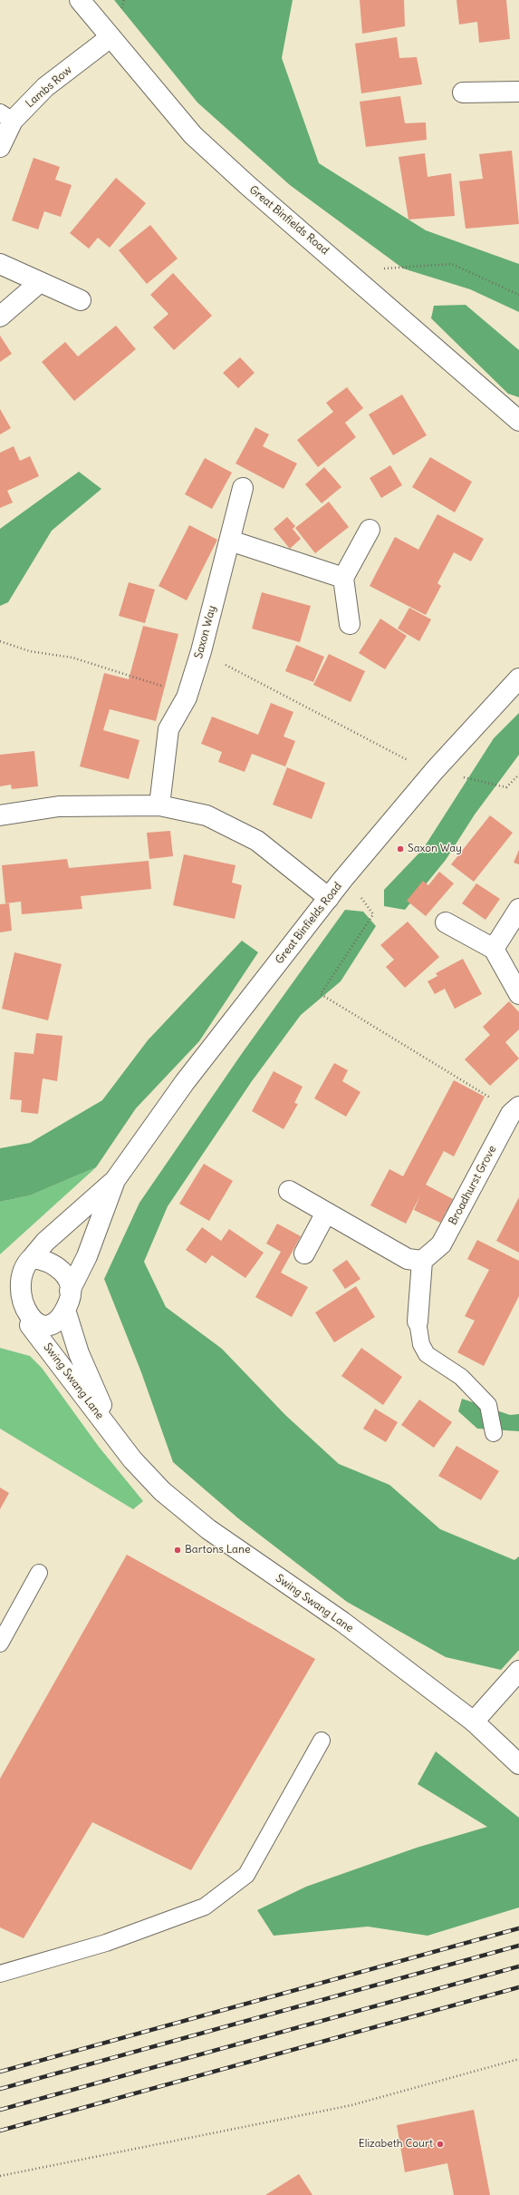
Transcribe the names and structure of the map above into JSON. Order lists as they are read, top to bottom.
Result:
{
  "streets": {
    "street": [
      "Lambs Row",
      "Great Binfields Road",
      "Saxon Way",
      "Broadhurst Grove",
      "Swing Swang Lane"
    ]
  },
  "crossings": [
    ["Lambs Row", "Great Binfields Road"],
    ["Great Binfields Road", "Swing Swang Lane"]
  ],
  "places": ["Saxon Way", "Bartons Lane", "Elizabeth Court"]
}
